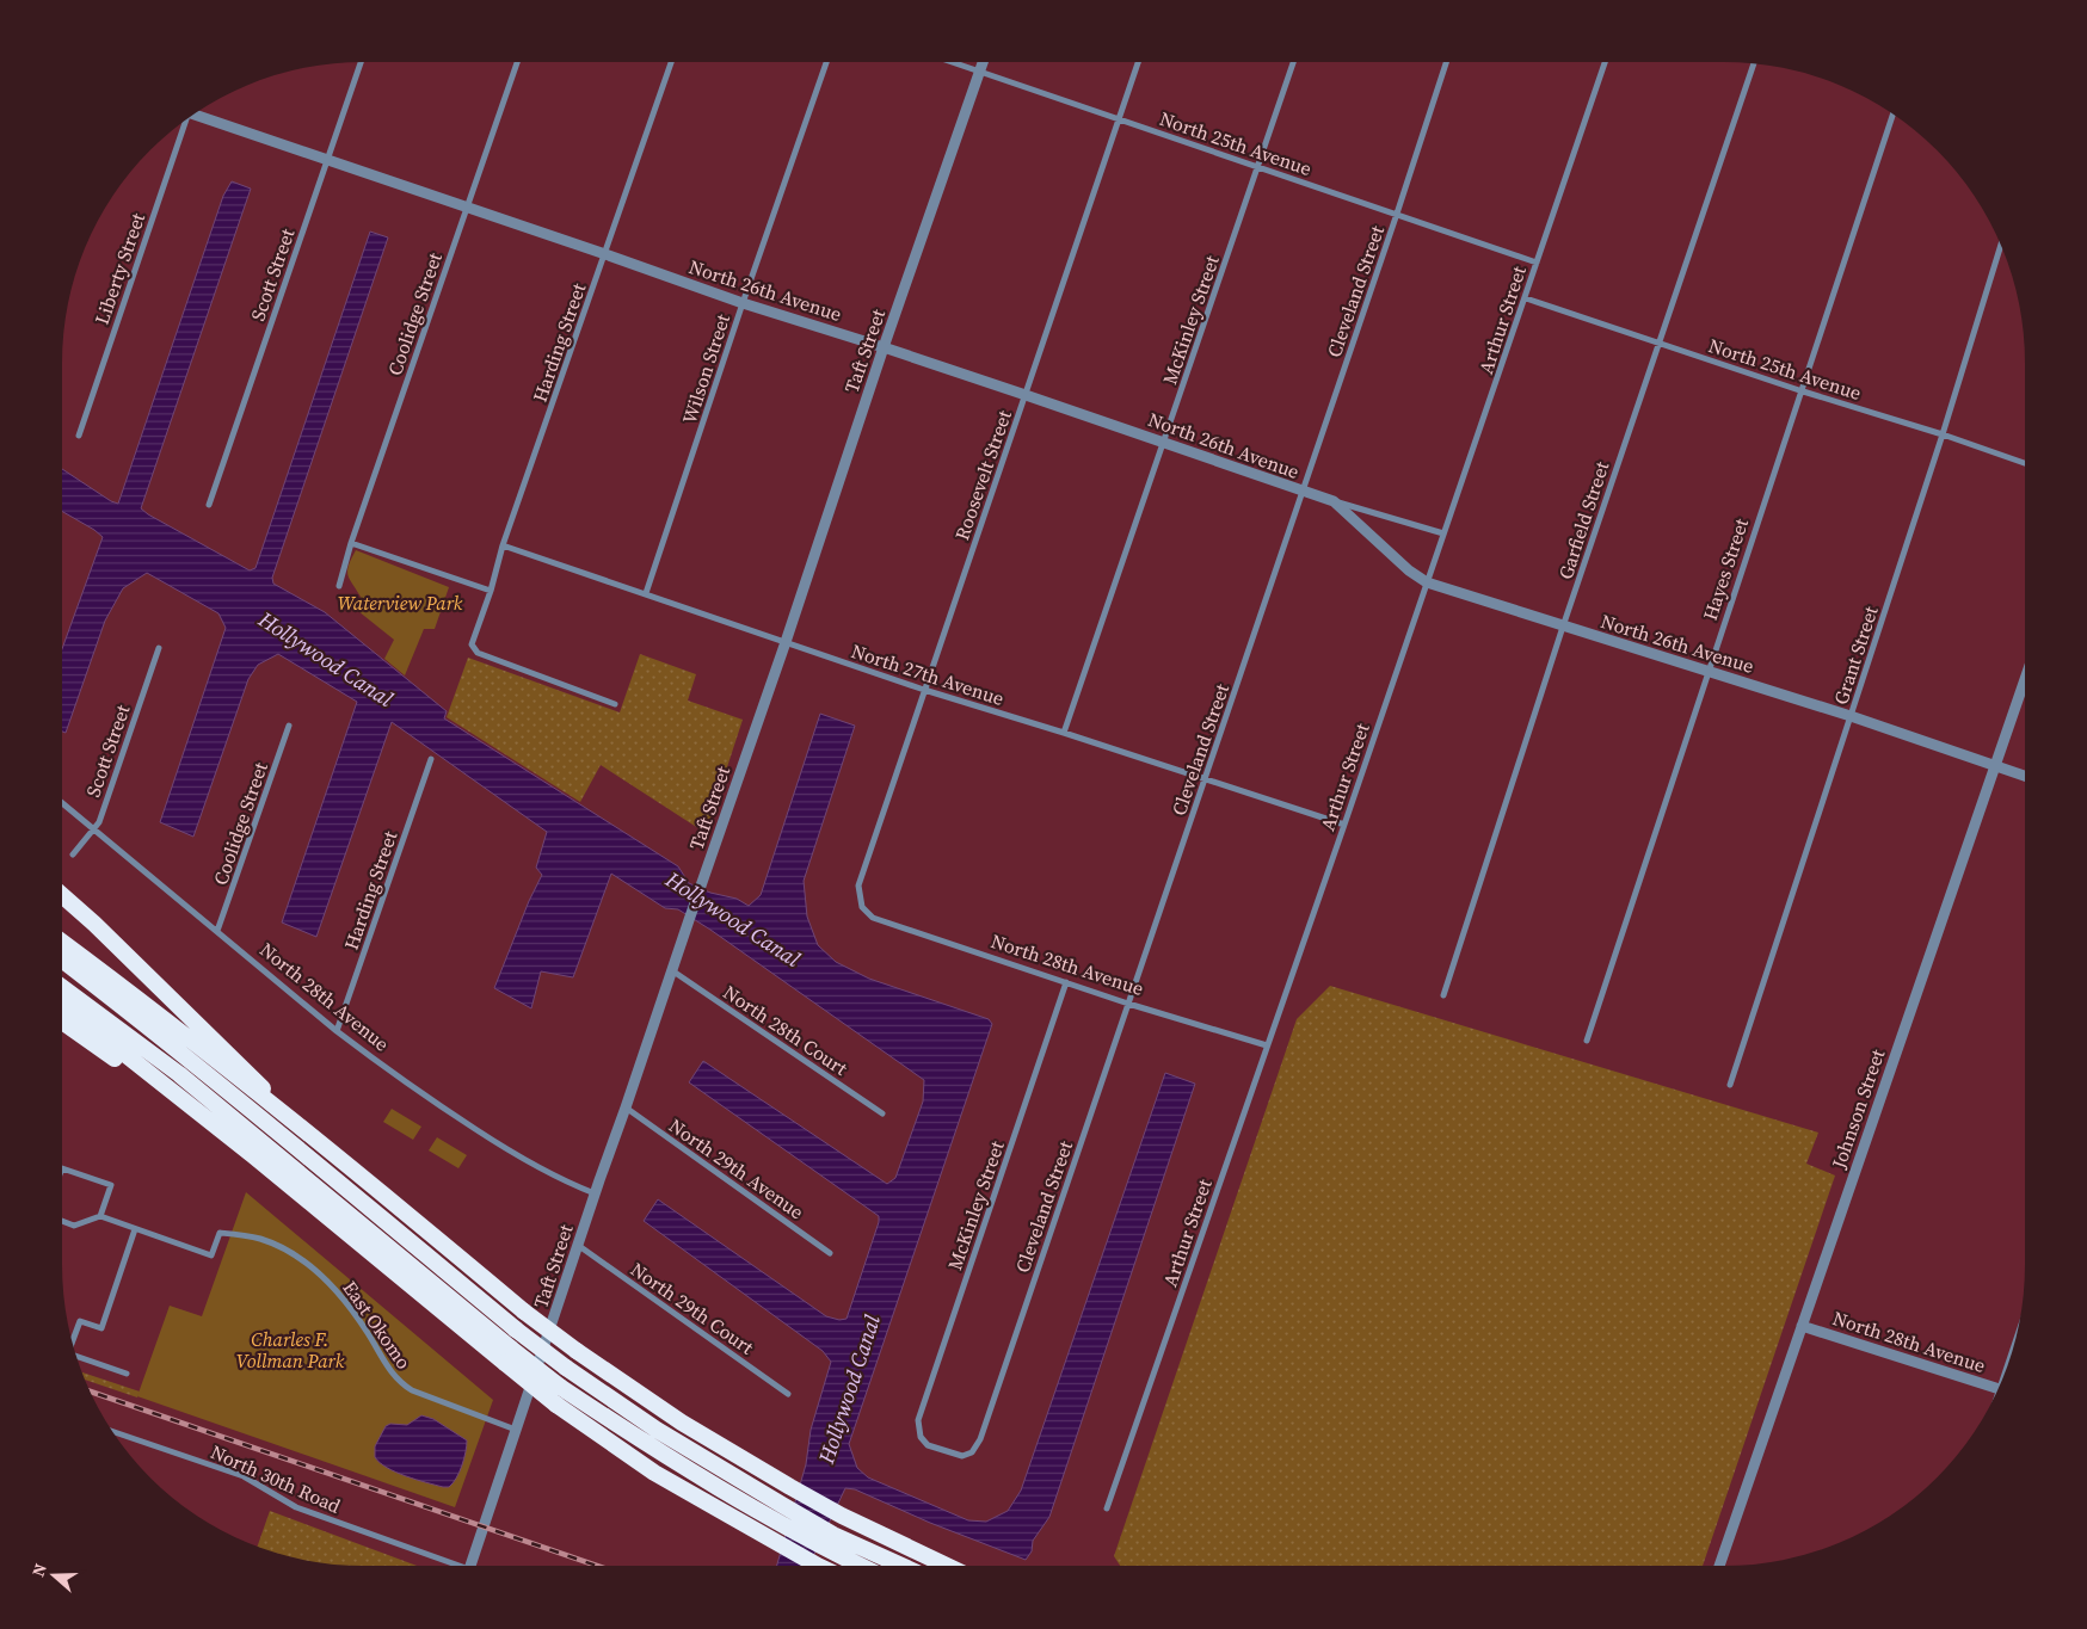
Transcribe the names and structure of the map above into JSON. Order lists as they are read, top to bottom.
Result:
{
  "streets": {
    "street": [
      "North 25th Avenue",
      "Liberty Street",
      "Scott Street",
      "North 26th Avenue",
      "Cleveland Street",
      "Coolidge Street",
      "McKinley Street",
      "Arthur Street",
      "Harding Street",
      "Taft Street",
      "Wilson Street",
      "Roosevelt Street",
      "Garfield Street",
      "Hayes Street",
      "Grant Street",
      "North 27th Avenue",
      "North 28th Avenue",
      "North 28th Court",
      "Johnson Street",
      "North 29th Avenue",
      "North 29th Court",
      "East Okomo",
      "North 30th Road"
    ]
  },
  "crossings": [
    ["North 25th Avenue", "Cleveland Street"],
    ["North 25th Avenue", "McKinley Street"],
    ["North 25th Avenue", "Arthur Street"],
    ["North 25th Avenue", "Taft Street"],
    ["North 25th Avenue", "Roosevelt Street"],
    ["North 25th Avenue", "Garfield Street"],
    ["North 25th Avenue", "Hayes Street"],
    ["North 25th Avenue", "Grant Street"],
    ["Scott Street", "North 26th Avenue"],
    ["Scott Street", "North 28th Avenue"],
    ["North 26th Avenue", "Cleveland Street"],
    ["North 26th Avenue", "Coolidge Street"],
    ["North 26th Avenue", "McKinley Street"],
    ["North 26th Avenue", "Arthur Street"],
    ["North 26th Avenue", "Harding Street"],
    ["North 26th Avenue", "Taft Street"],
    ["North 26th Avenue", "Wilson Street"],
    ["North 26th Avenue", "Roosevelt Street"],
    ["North 26th Avenue", "Garfield Street"],
    ["North 26th Avenue", "Hayes Street"],
    ["North 26th Avenue", "Grant Street"],
    ["North 26th Avenue", "Johnson Street"],
    ["Cleveland Street", "McKinley Street"],
    ["Cleveland Street", "North 27th Avenue"],
    ["Cleveland Street", "North 28th Avenue"],
    ["Coolidge Street", "North 28th Avenue"],
    ["McKinley Street", "North 27th Avenue"],
    ["McKinley Street", "North 28th Avenue"],
    ["Arthur Street", "North 27th Avenue"],
    ["Arthur Street", "North 28th Avenue"],
    ["Harding Street", "North 27th Avenue"],
    ["Harding Street", "North 28th Avenue"],
    ["Taft Street", "North 27th Avenue"],
    ["Taft Street", "North 28th Avenue"],
    ["Taft Street", "North 28th Court"],
    ["Taft Street", "North 29th Avenue"],
    ["Taft Street", "North 29th Court"],
    ["Taft Street", "East Okomo"],
    ["Wilson Street", "North 27th Avenue"],
    ["Roosevelt Street", "North 27th Avenue"],
    ["Roosevelt Street", "North 28th Avenue"],
    ["North 28th Avenue", "Johnson Street"]
  ],
  "water": ["Hollywood Canal"],
  "parks": ["Waterview Park", "Charles F. Vollman Park"],
  "north": "left"
}
